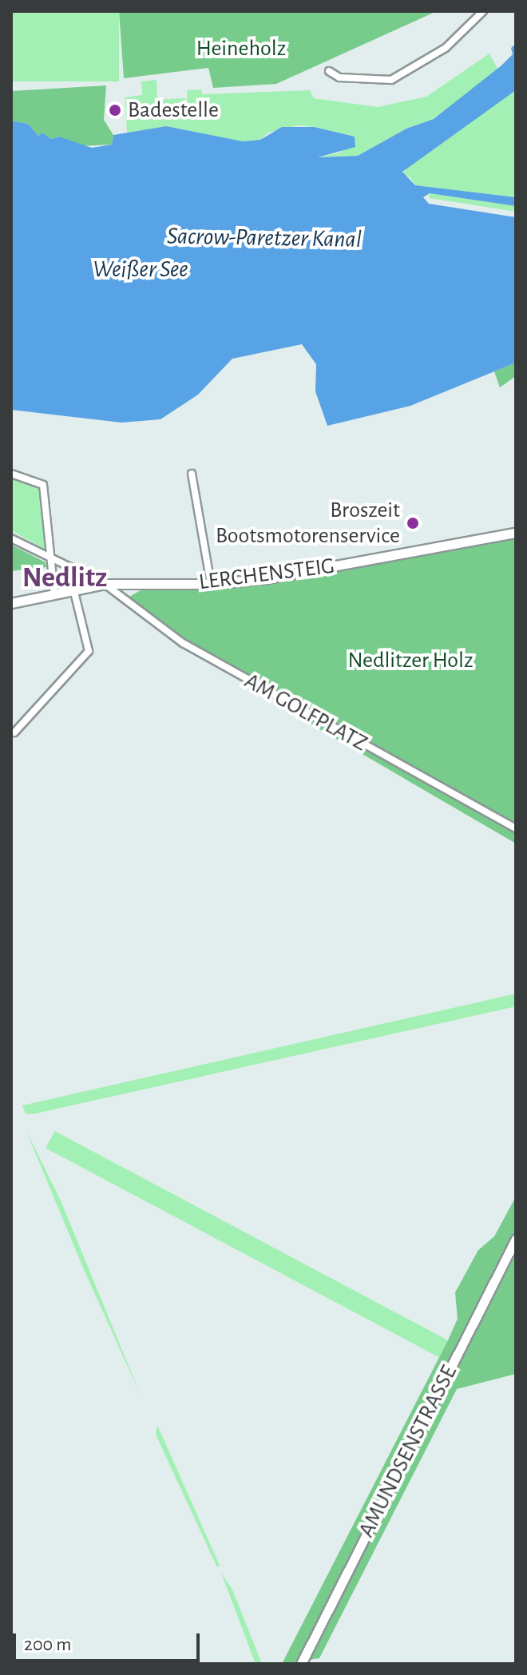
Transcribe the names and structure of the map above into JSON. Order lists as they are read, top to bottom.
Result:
{
  "streets": {
    "street": ["LERCHENSTEIG", "AM GOLFPLATZ", "AMUNDSENSTRASSE"]
  },
  "crossings": [
    ["LERCHENSTEIG", "AM GOLFPLATZ"]
  ],
  "districts": ["Nedlitz"],
  "water": ["Sacrow-Paretzer Kanal", "Weißer See"],
  "parks": ["Heineholz", "Nedlitzer Holz"],
  "places": ["Badestelle", "Broszeit Bootsmotorenservice"],
  "scale_bar": "200 m"
}
